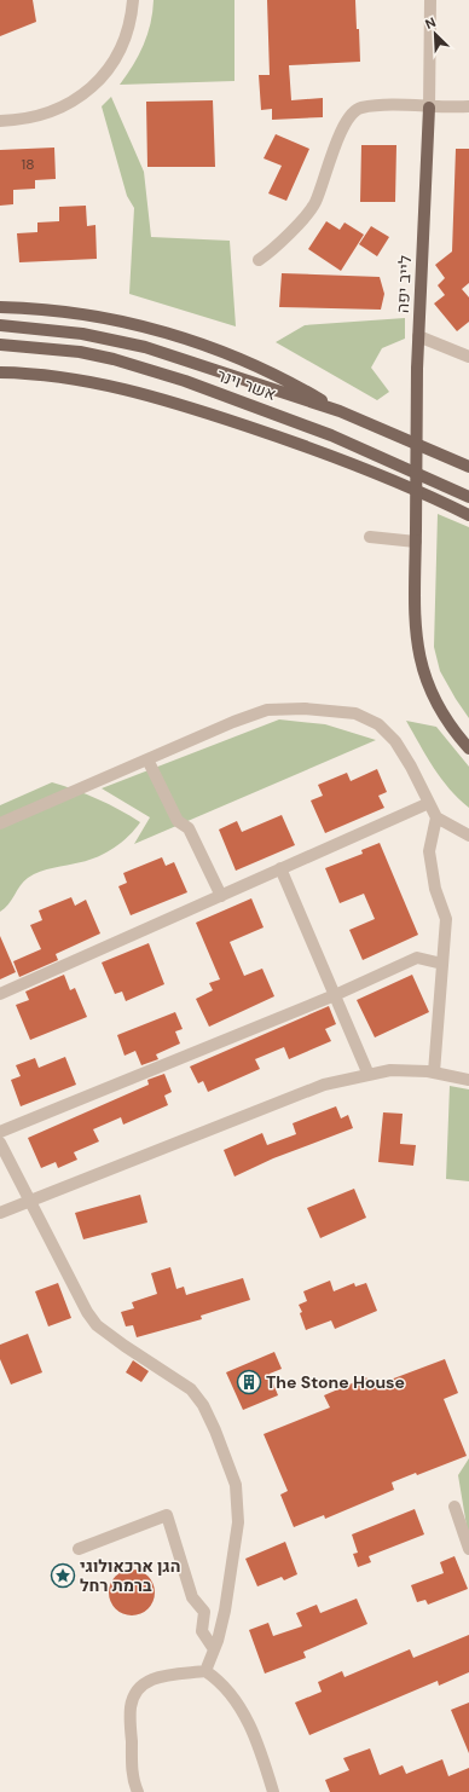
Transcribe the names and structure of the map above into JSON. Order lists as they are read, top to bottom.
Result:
{
  "streets": {
    "main road": ["לייב יפה", "אשר וינר"]
  },
  "places": {
    "building": ["The Stone House"],
    "place": ["הגן ארכאולוגי ברמת רחל"]
  },
  "house_numbers": ["18"],
  "north": "top left"
}
